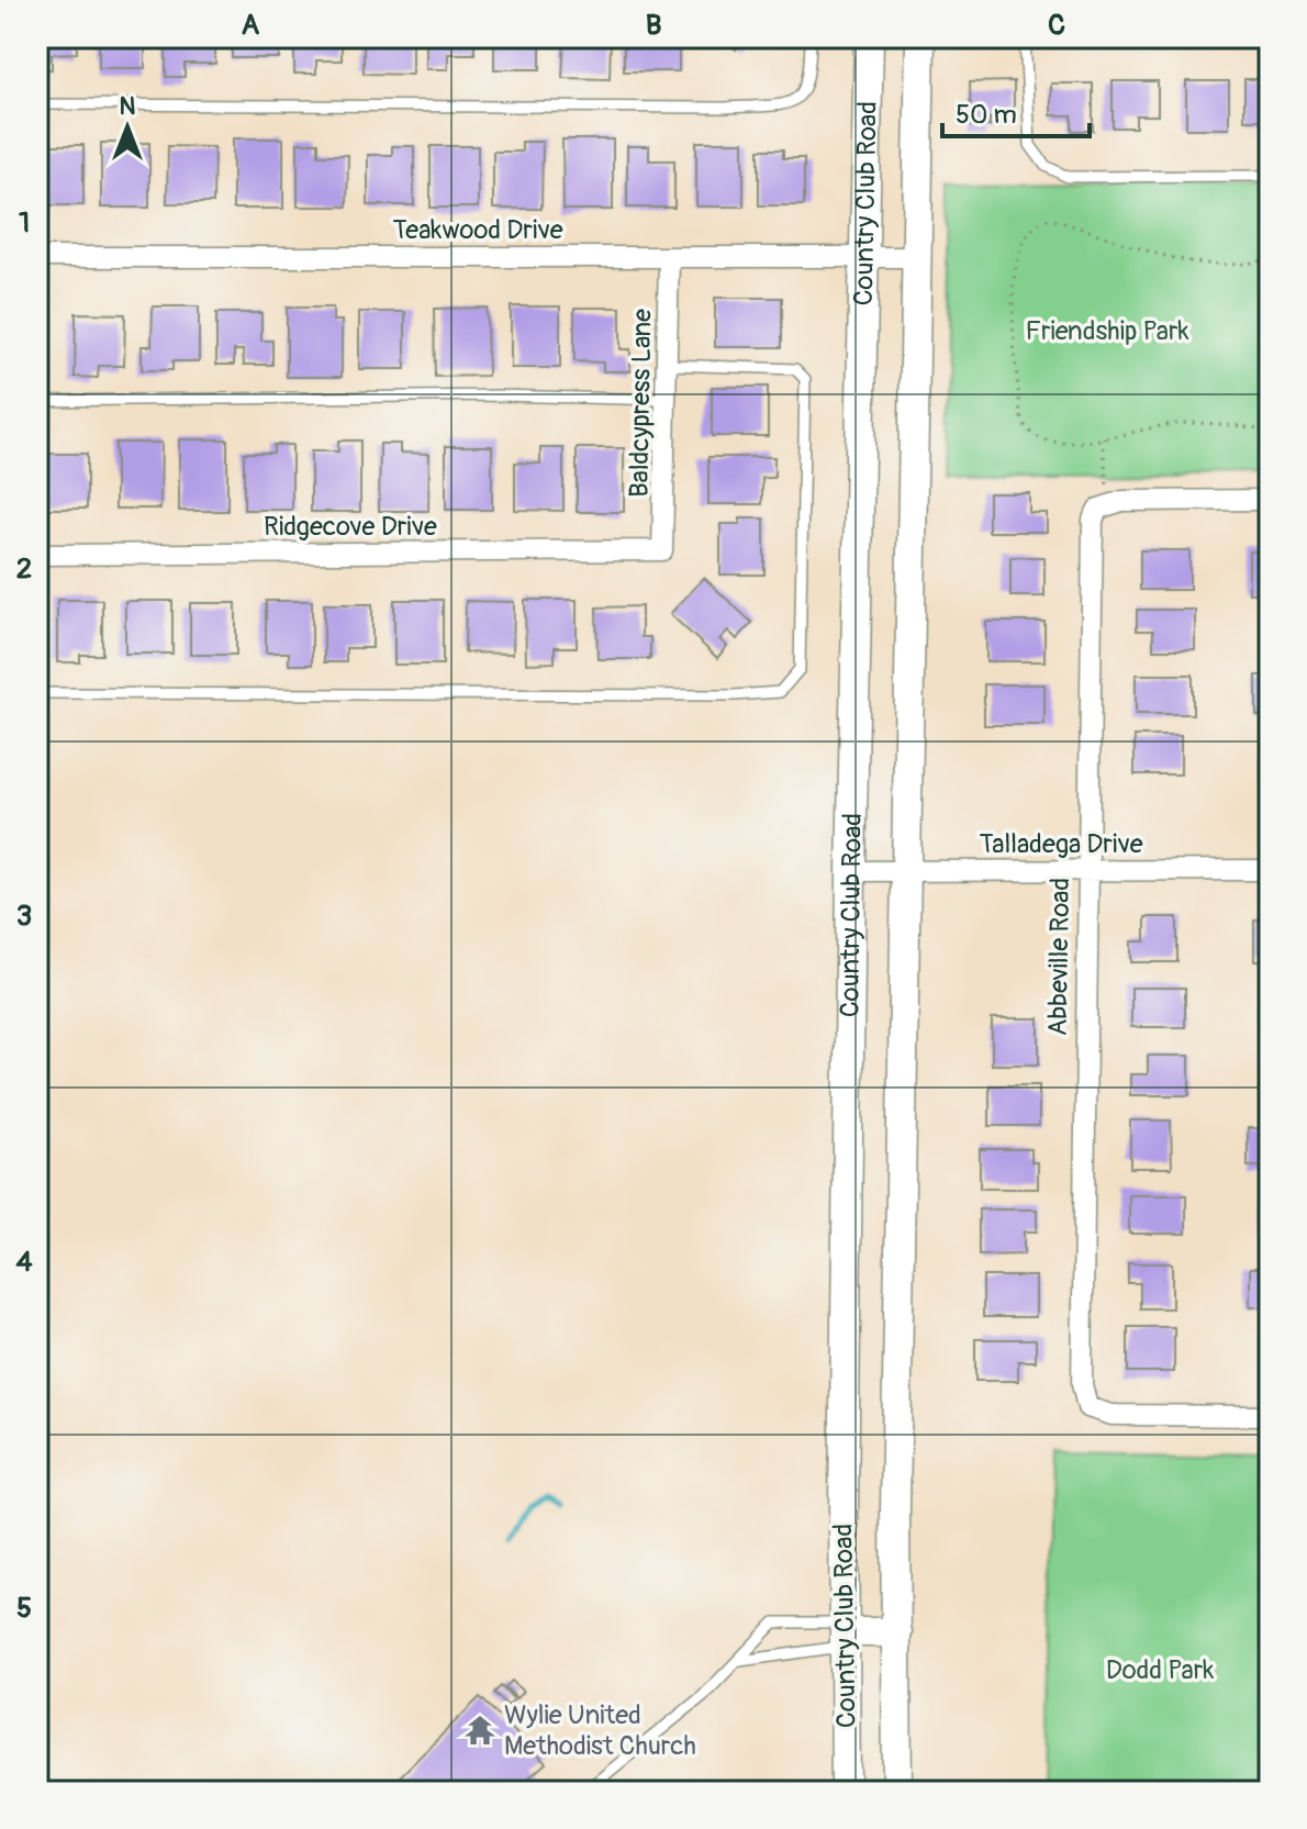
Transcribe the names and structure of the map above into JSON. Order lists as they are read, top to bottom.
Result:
{
  "streets": {
    "main road": ["Country Club Road"],
    "street": [
      "Teakwood Drive",
      "Baldcypress Lane",
      "Ridgecove Drive",
      "Talladega Drive",
      "Abbeville Road"
    ]
  },
  "crossings": [
    ["Country Club Road", "Teakwood Drive"],
    ["Country Club Road", "Talladega Drive"],
    ["Teakwood Drive", "Baldcypress Lane"],
    ["Baldcypress Lane", "Ridgecove Drive"],
    ["Talladega Drive", "Abbeville Road"]
  ],
  "parks": ["Friendship Park", "Dodd Park"],
  "places": {
    "temple": ["Wylie United Methodist Church"]
  },
  "scale_bar": "50 m",
  "north": "top",
  "grid": {
    "columns": ["A", "B", "C"],
    "rows": [
      "1",
      "2",
      "3",
      "4",
      "5"
    ]
  }
}
